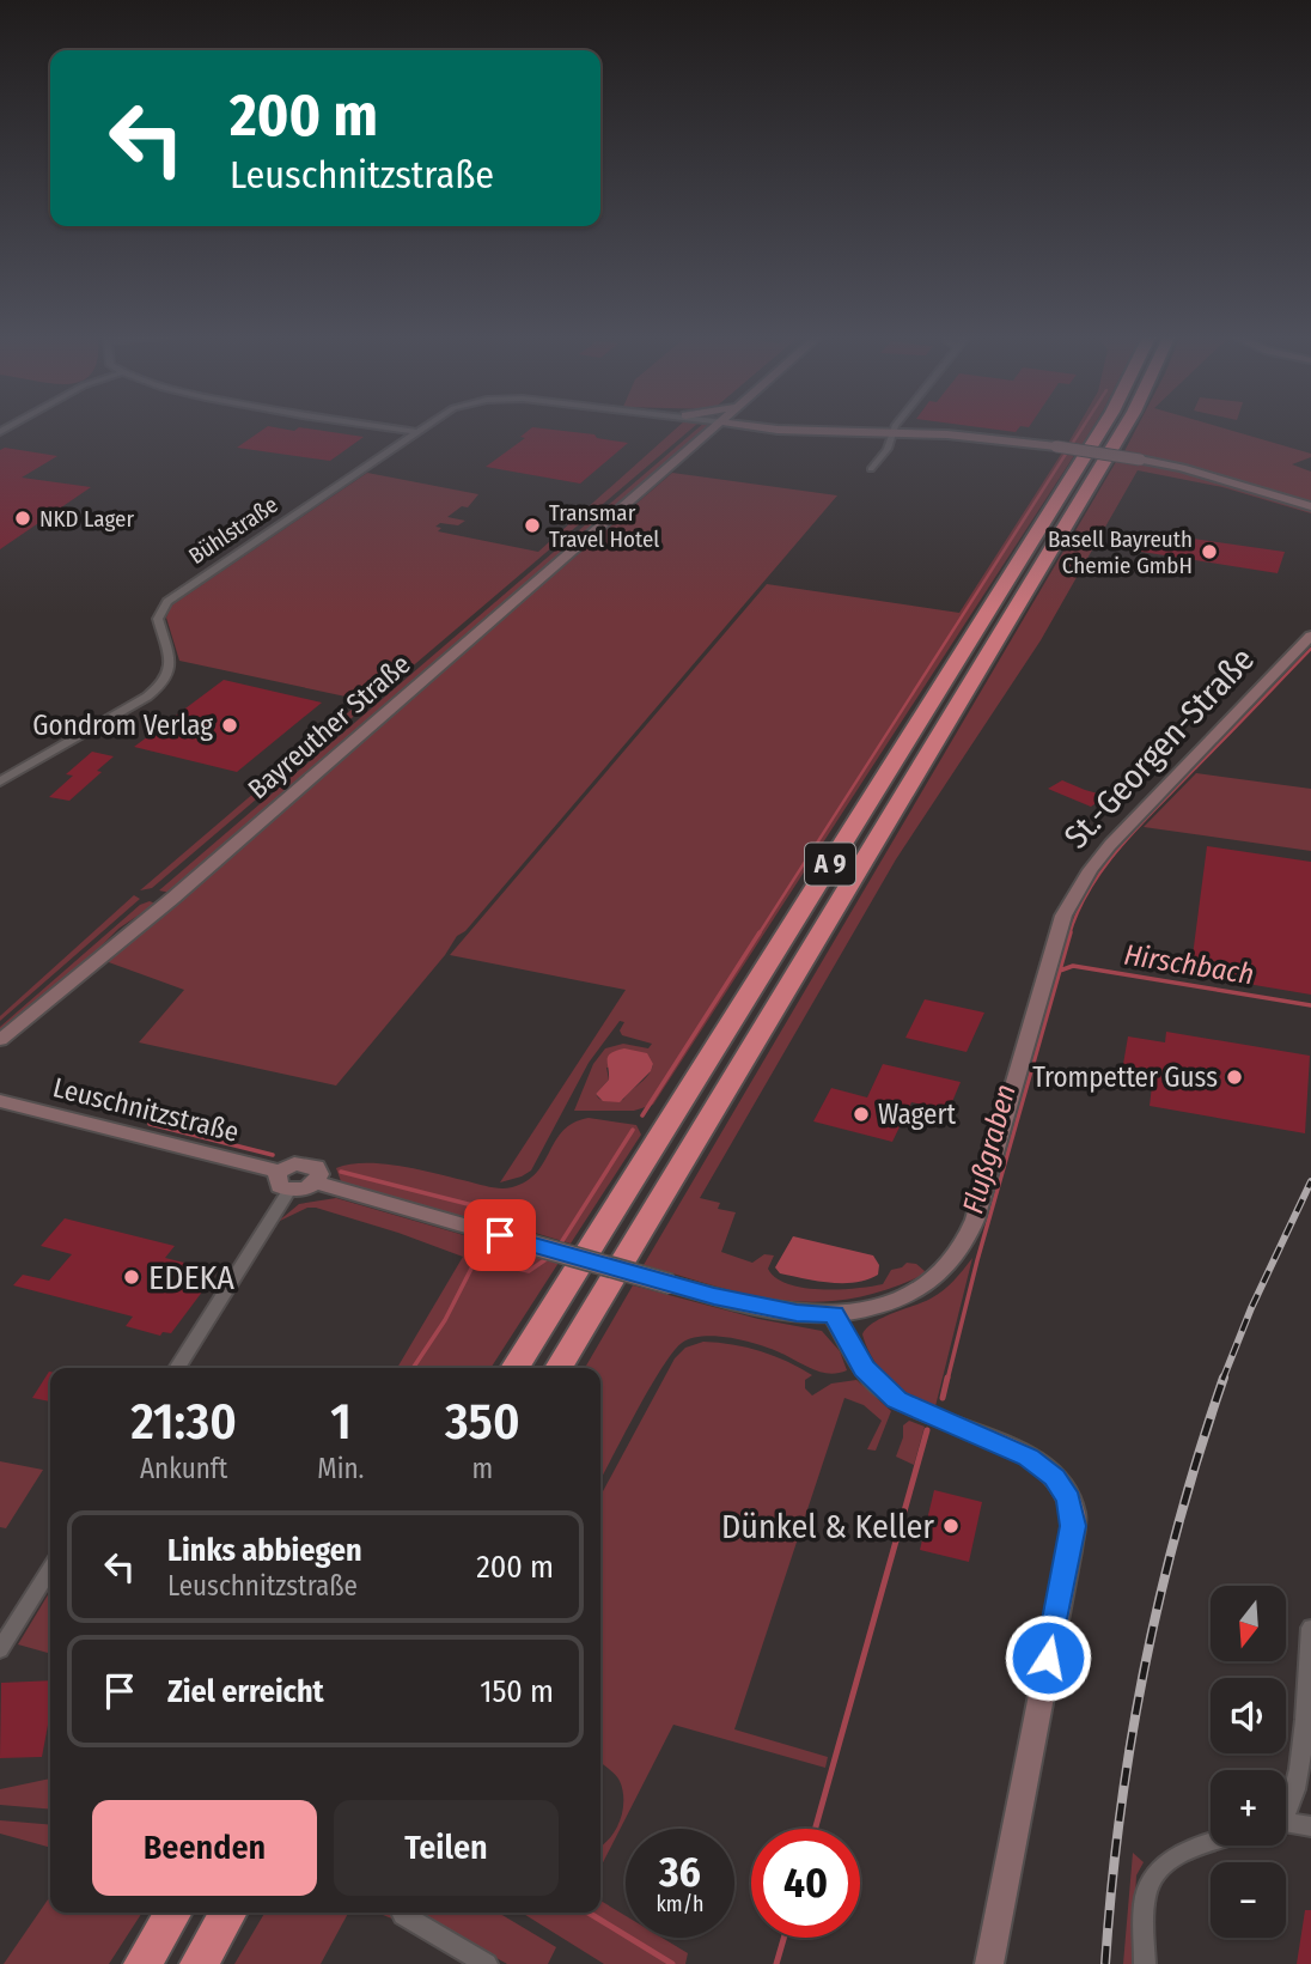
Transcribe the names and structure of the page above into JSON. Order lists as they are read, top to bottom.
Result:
{
  "streets": {
    "highway": ["A 9"],
    "street": [
      "Bühlstraße",
      "Bayreuther Straße",
      "St.-Georgen-Straße",
      "Leuschnitzstraße"
    ]
  },
  "crossings": [
    ["St.-Georgen-Straße", "Leuschnitzstraße"]
  ],
  "water": ["Hirschbach", "Flußgraben"],
  "places": [
    "NKD Lager",
    "Transmar Travel Hotel",
    "Basell Bayreuth Chemie GmbH",
    "Gondrom Verlag",
    "Trompetter Guss",
    "Wagert",
    "EDEKA",
    "Dünkel & Keller"
  ],
  "north": "bottom",
  "page": {
    "turn": ["200 m", "Leuschnitzstraße"],
    "eta": [
      "21:30",
      "Ankunft",
      "1",
      "Min.",
      "350",
      "m"
    ],
    "list": [
      {
        "name": "Links abbiegen",
        "note": "Leuschnitzstraße",
        "value": "200 m"
      },
      {
        "name": "Ziel erreicht",
        "value": "150 m"
      }
    ],
    "map_buttons": ["+", "−"],
    "buttons": ["Beenden", "Teilen"],
    "speed": "36 km/h",
    "limit": "40"
  }
}
